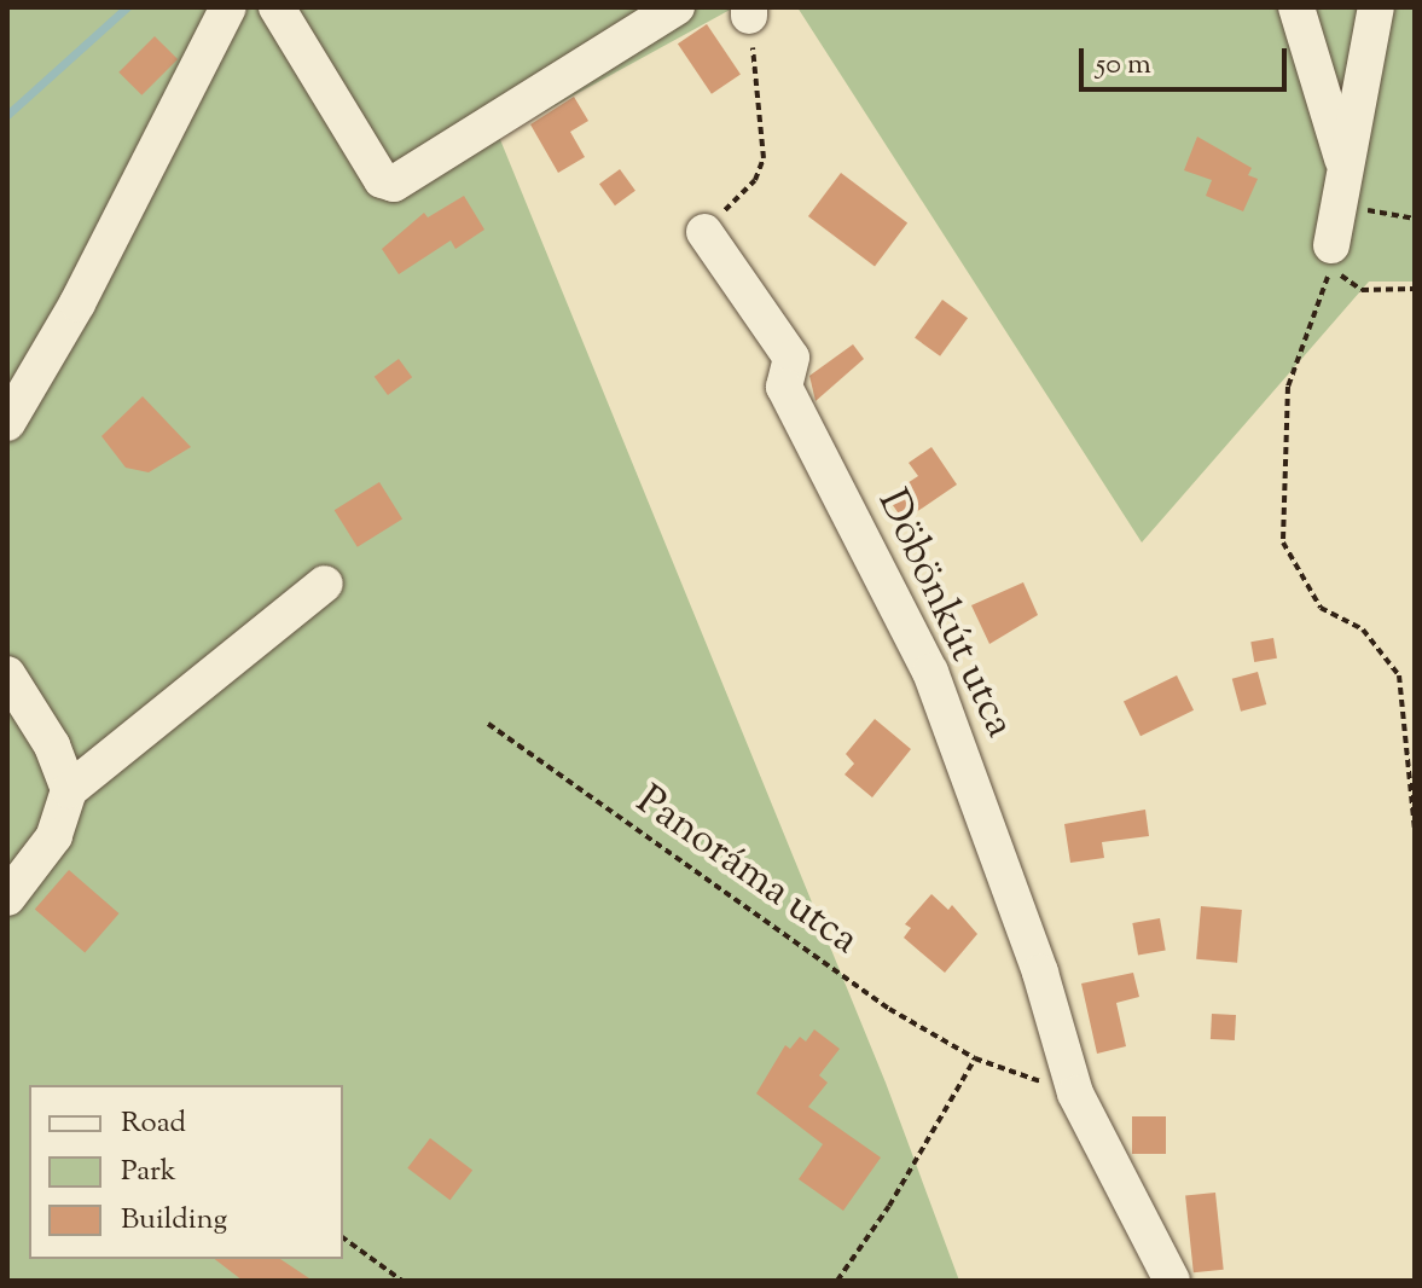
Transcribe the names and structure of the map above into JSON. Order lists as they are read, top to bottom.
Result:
{
  "streets": {
    "street": ["Döbönkút utca"],
    "path": ["Panoráma utca"]
  },
  "crossings": [
    ["Döbönkút utca", "Panoráma utca"]
  ],
  "legend": ["Road", "Park", "Building"],
  "scale_bar": "50 m"
}
